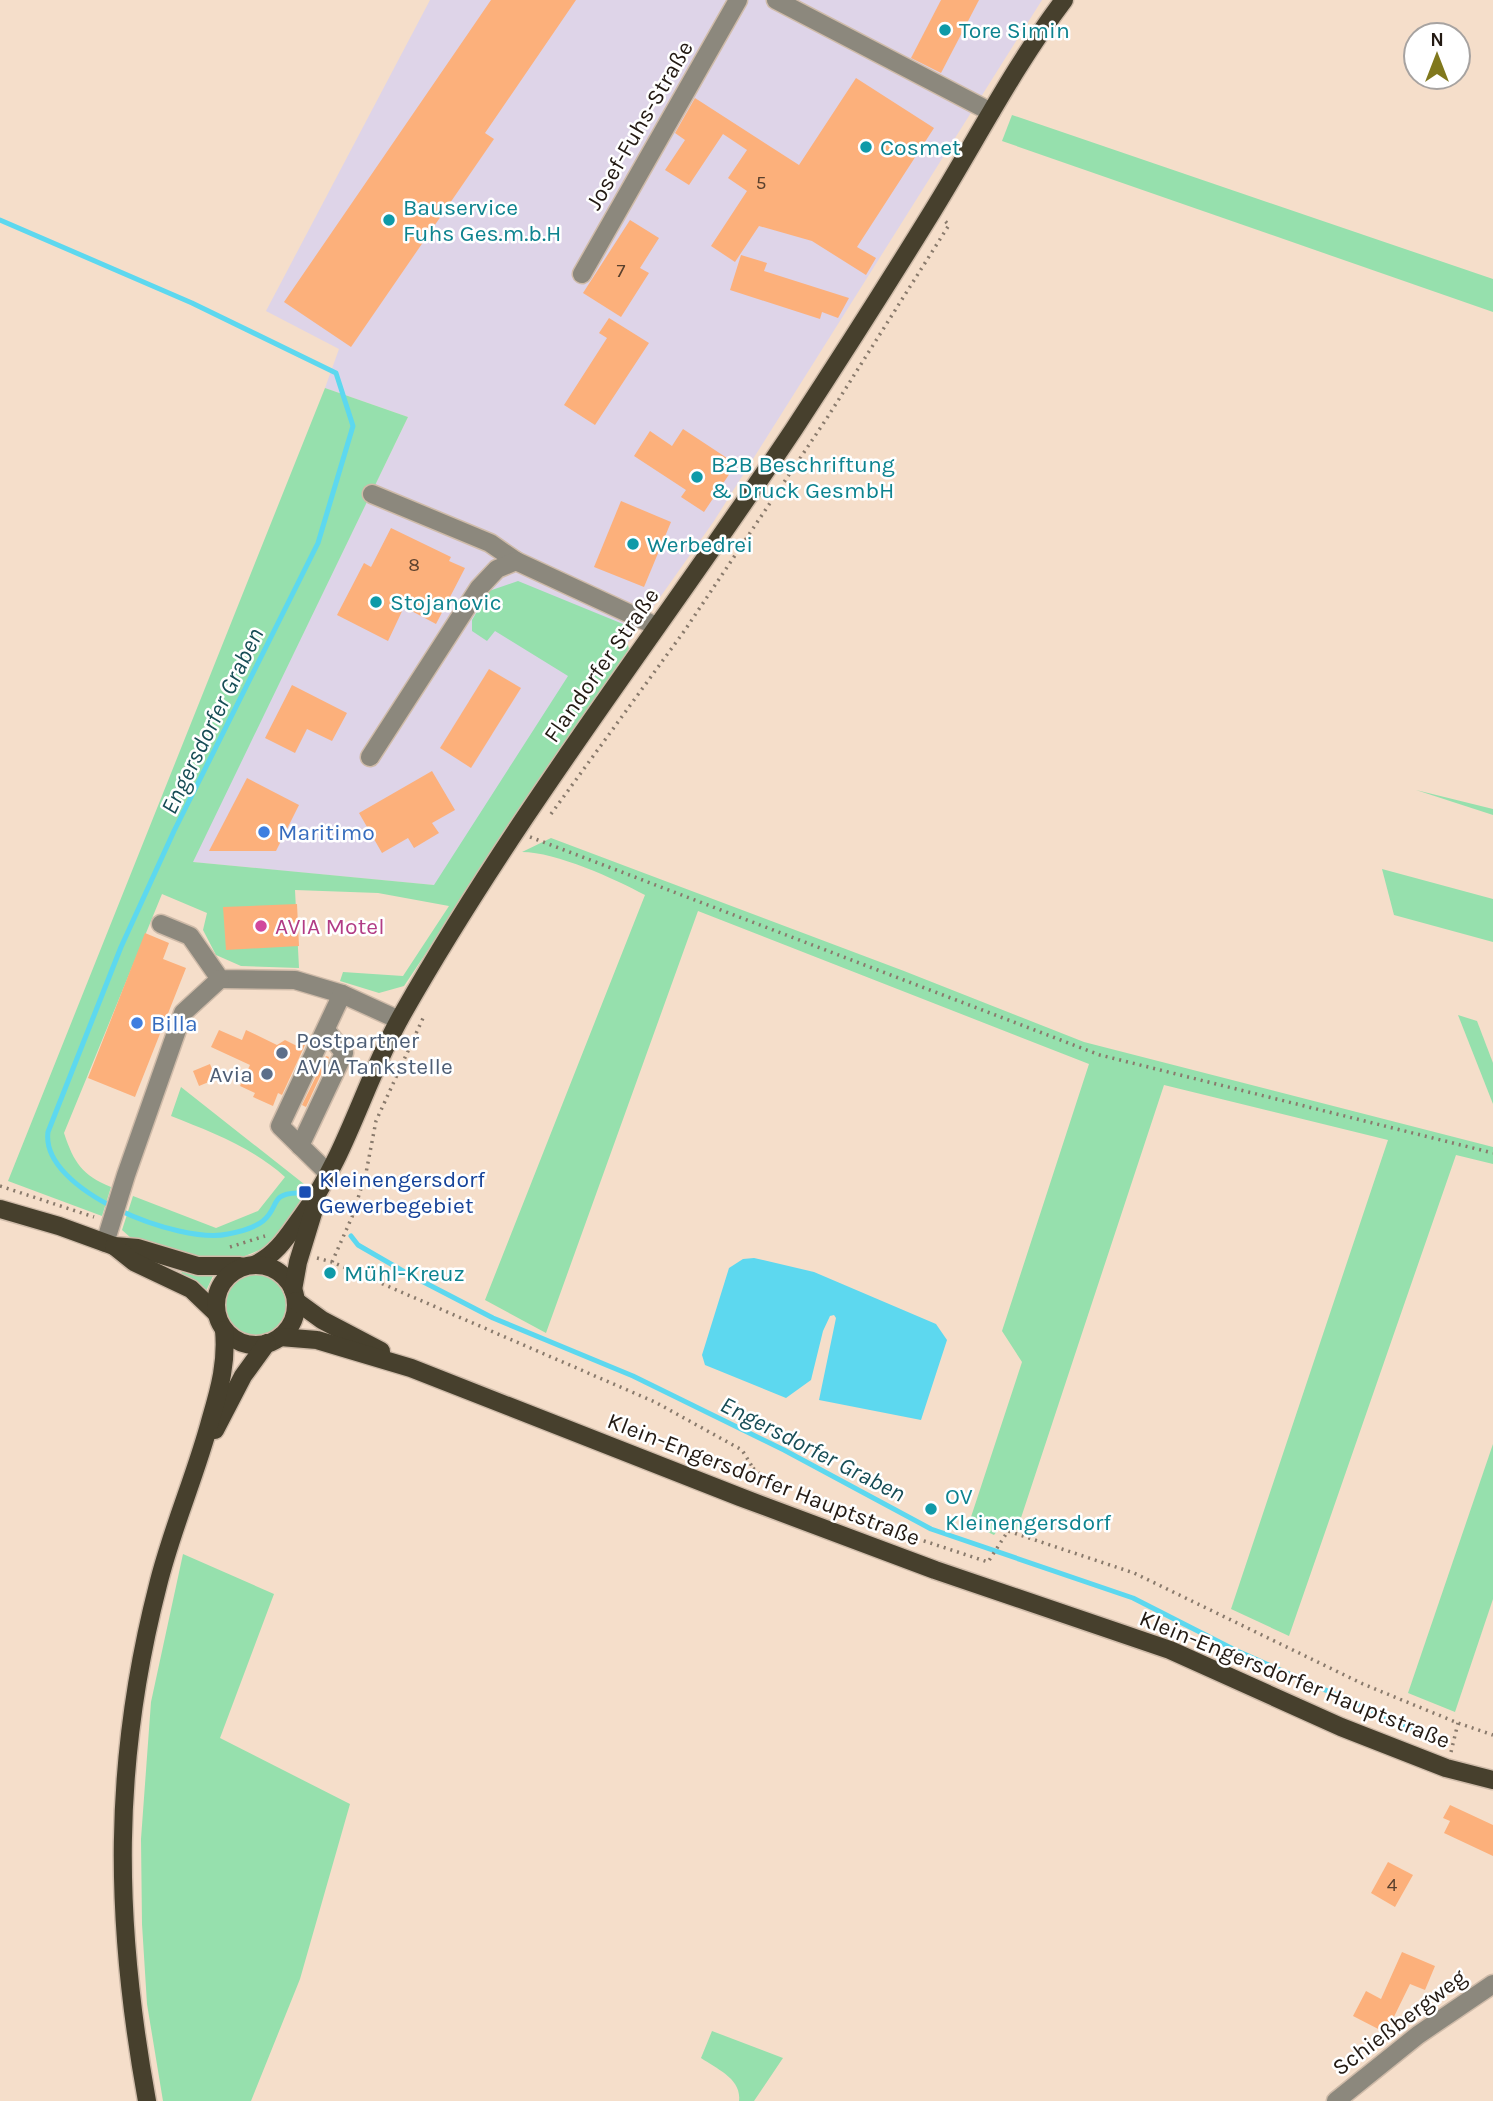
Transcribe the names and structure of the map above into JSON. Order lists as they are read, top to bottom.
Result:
{
  "streets": {
    "main road": ["Flandorfer Straße", "Klein-Engersdorfer Hauptstraße"],
    "street": ["Josef-Fuhs-Straße", "Schießbergweg"]
  },
  "water": ["Engersdorfer Graben"],
  "places": {
    "other": [
      "Tore Simin",
      "Cosmet",
      "Bauservice Fuhs Ges.m.b.H",
      "B2B Beschriftung & Druck GesmbH",
      "Werbedrei",
      "Stojanovic",
      "Maritimo",
      "AVIA Motel",
      "Billa",
      "Postpartner AVIA Tankstelle",
      "Avia",
      "Mühl-Kreuz",
      "OV Kleinengersdorf"
    ],
    "transit": ["Kleinengersdorf Gewerbegebiet"]
  },
  "house_numbers": [
    "5",
    "7",
    "8",
    "4"
  ],
  "north": "top"
}
